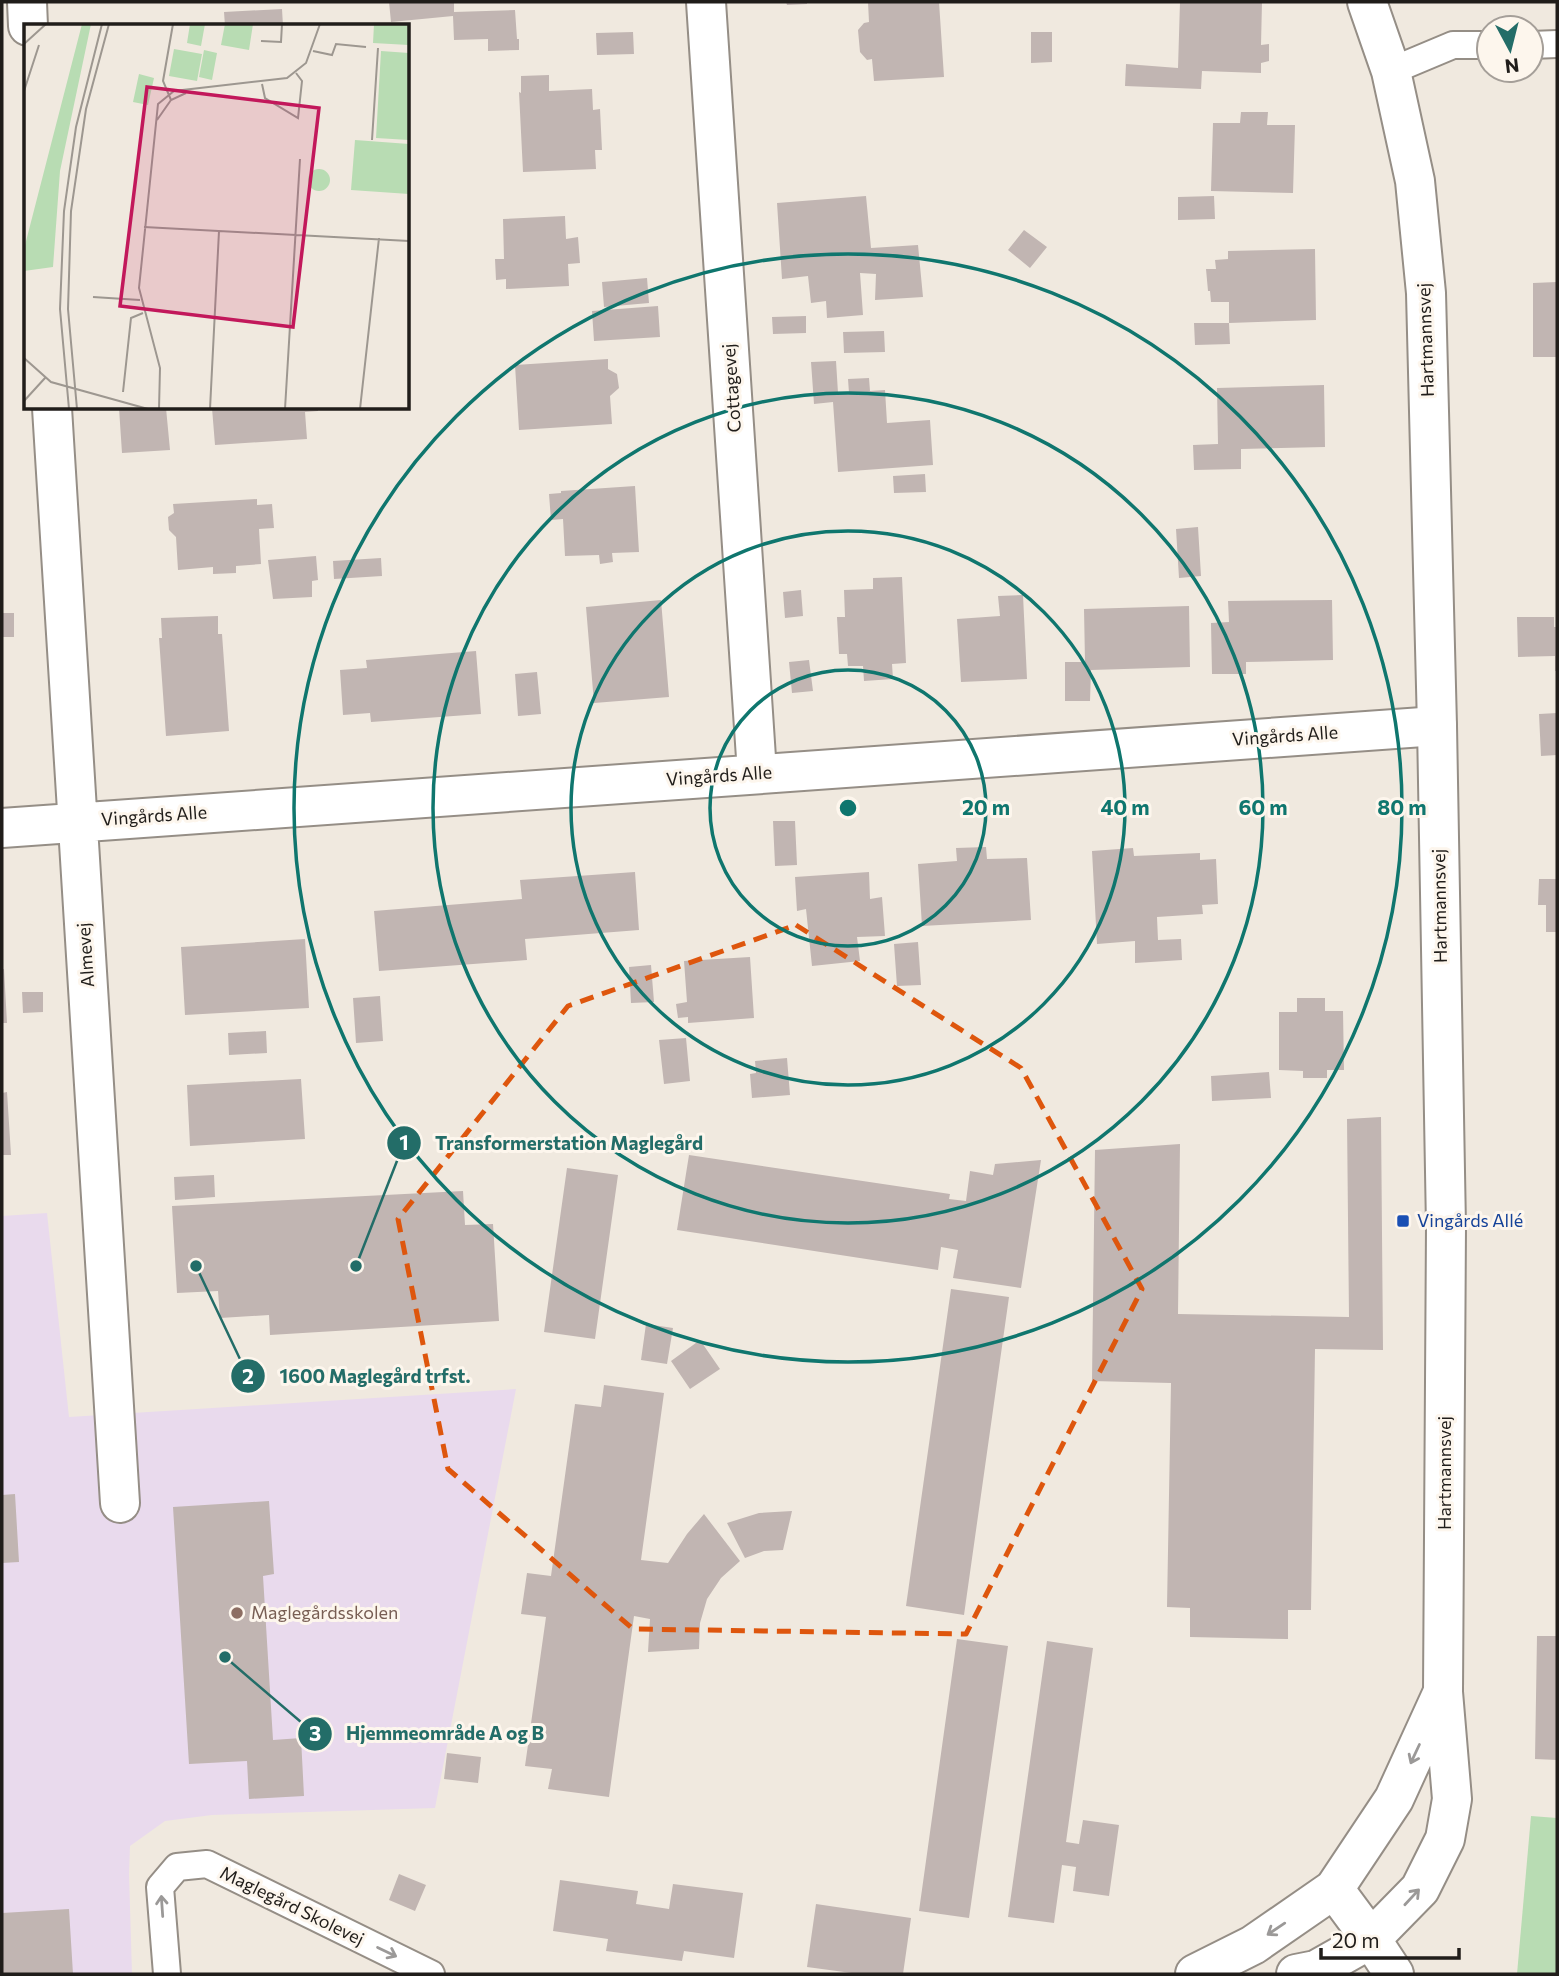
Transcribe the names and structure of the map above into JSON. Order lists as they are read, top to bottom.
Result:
{
  "streets": {
    "street": [
      "Hartmannsvej",
      "Cottagevej",
      "Vingårds Alle",
      "Almevej"
    ],
    "lane": ["Maglegård Skolevej"]
  },
  "crossings": [
    ["Hartmannsvej", "Vingårds Alle"],
    ["Cottagevej", "Vingårds Alle"],
    ["Vingårds Alle", "Almevej"]
  ],
  "places": {
    "transit": ["Vingårds Allé"],
    "other": [
      "1600 Maglegård trfst.",
      "Transformerstation Maglegård",
      "Maglegårdsskolen",
      "Hjemmeområde A og B"
    ]
  },
  "scale_bar": "20 m",
  "north": "bottom",
  "rings": [
    "20 m",
    "40 m",
    "60 m",
    "80 m"
  ]
}
